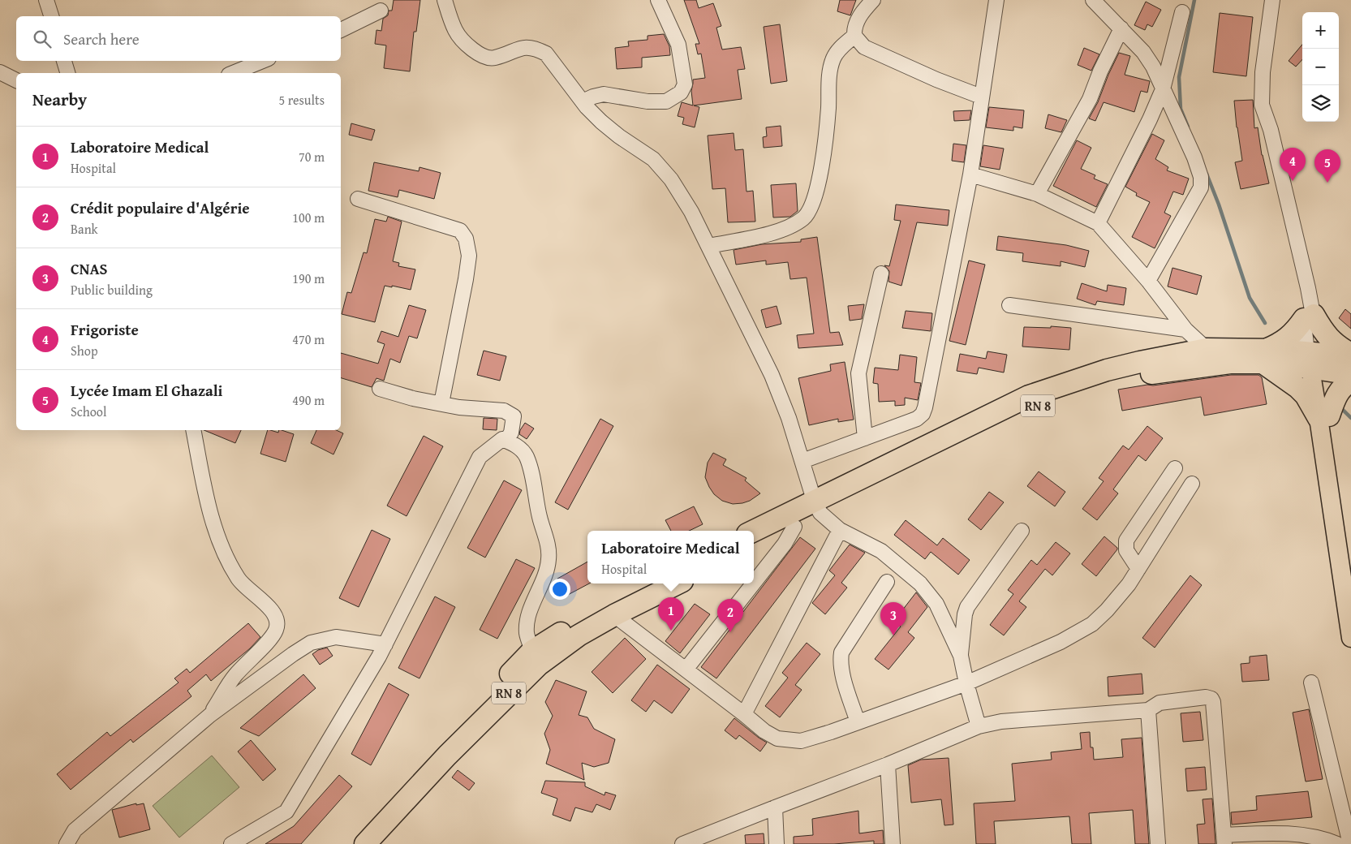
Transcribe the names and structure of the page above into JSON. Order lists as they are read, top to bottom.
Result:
{
  "streets": {
    "highway": ["RN 8"]
  },
  "page": {
    "map_buttons": ["+", "−"],
    "search": "Search here",
    "heading": ["Nearby", "5 results"],
    "list": [
      {
        "mark": "1",
        "name": "Laboratoire Medical",
        "note": "Hospital",
        "value": "70 m"
      },
      {
        "mark": "2",
        "name": "Crédit populaire d'Algérie",
        "note": "Bank",
        "value": "100 m"
      },
      {
        "mark": "3",
        "name": "CNAS",
        "note": "Public building",
        "value": "190 m"
      },
      {
        "mark": "4",
        "name": "Frigoriste",
        "note": "Shop",
        "value": "470 m"
      },
      {
        "mark": "5",
        "name": "Lycée Imam El Ghazali",
        "note": "School",
        "value": "490 m"
      }
    ],
    "pins": [
      "4",
      "5",
      "1",
      "2",
      "3"
    ],
    "popup": ["Laboratoire Medical", "Hospital"]
  }
}
